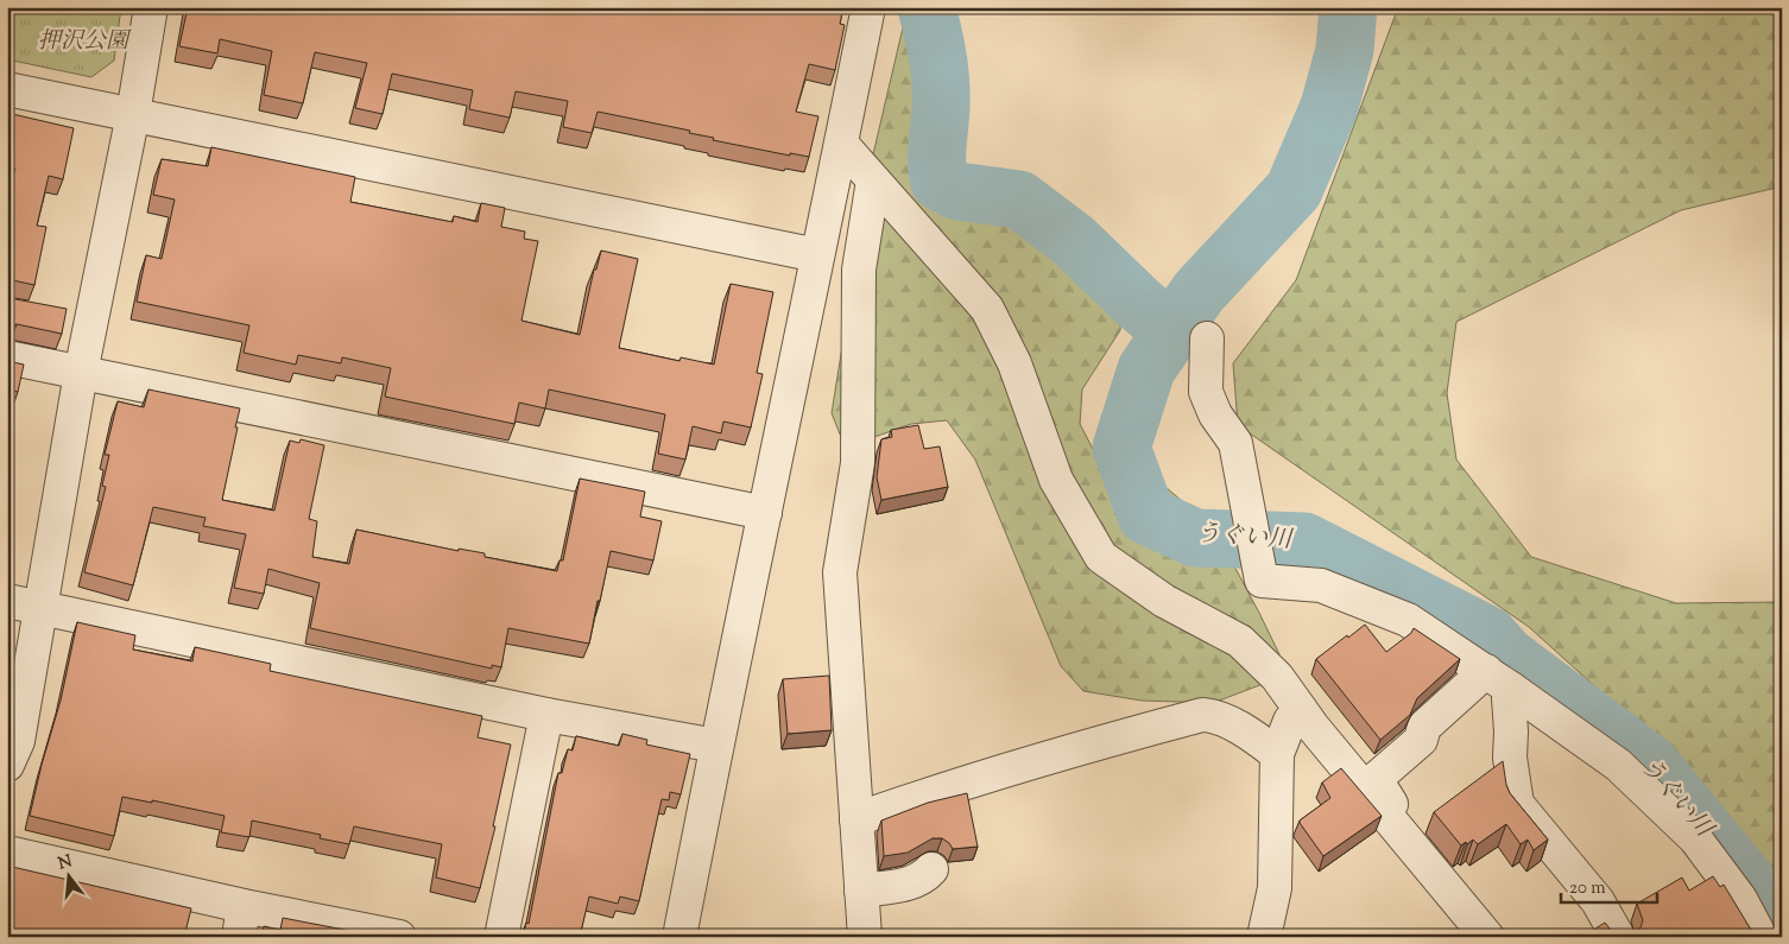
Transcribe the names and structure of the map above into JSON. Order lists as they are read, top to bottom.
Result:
{
  "water": ["うぐい川"],
  "parks": ["押沢公園"],
  "scale_bar": "20 m",
  "north": "top"
}
